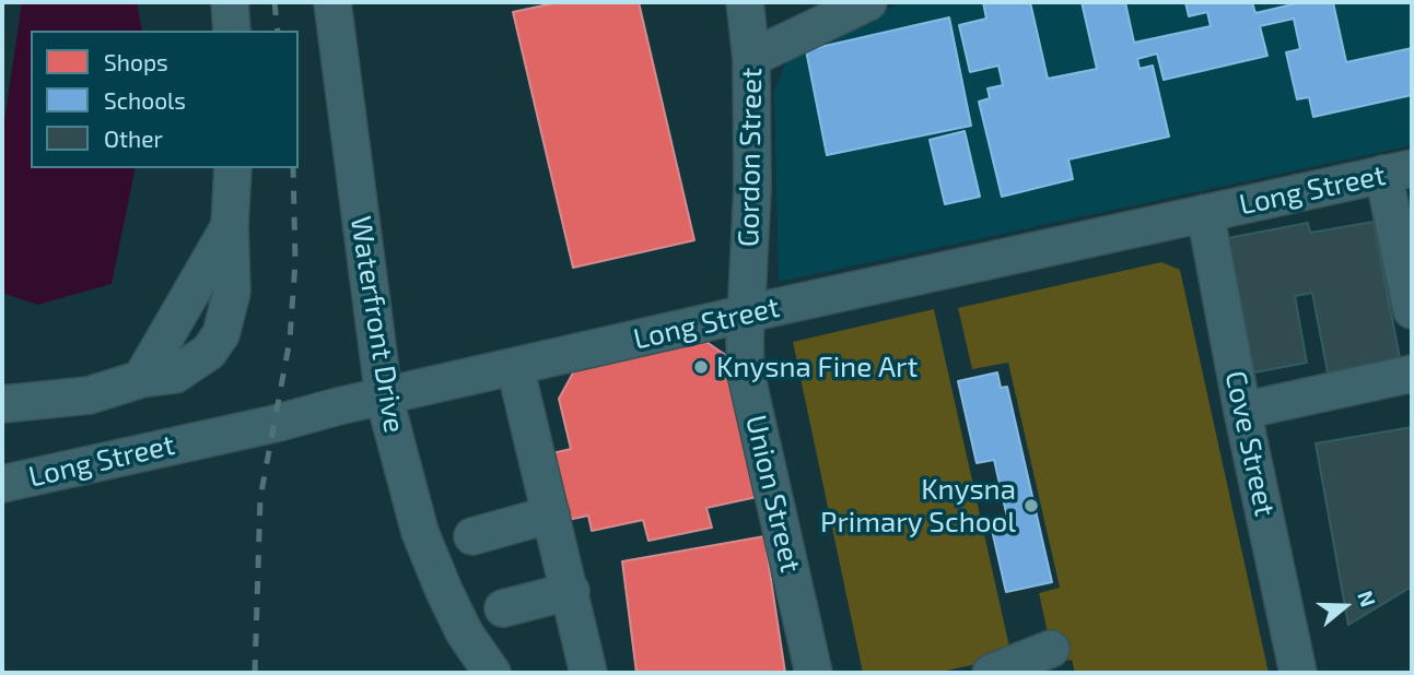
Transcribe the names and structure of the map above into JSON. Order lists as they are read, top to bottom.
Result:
{
  "streets": {
    "street": [
      "Gordon Street",
      "Long Street",
      "Waterfront Drive",
      "Cove Street",
      "Union Street"
    ]
  },
  "crossings": [
    ["Gordon Street", "Long Street"],
    ["Gordon Street", "Union Street"],
    ["Long Street", "Waterfront Drive"],
    ["Long Street", "Cove Street"],
    ["Long Street", "Union Street"]
  ],
  "places": ["Knysna Fine Art", "Knysna Primary School"],
  "legend": ["Shops", "Schools", "Other"],
  "north": "right"
}
